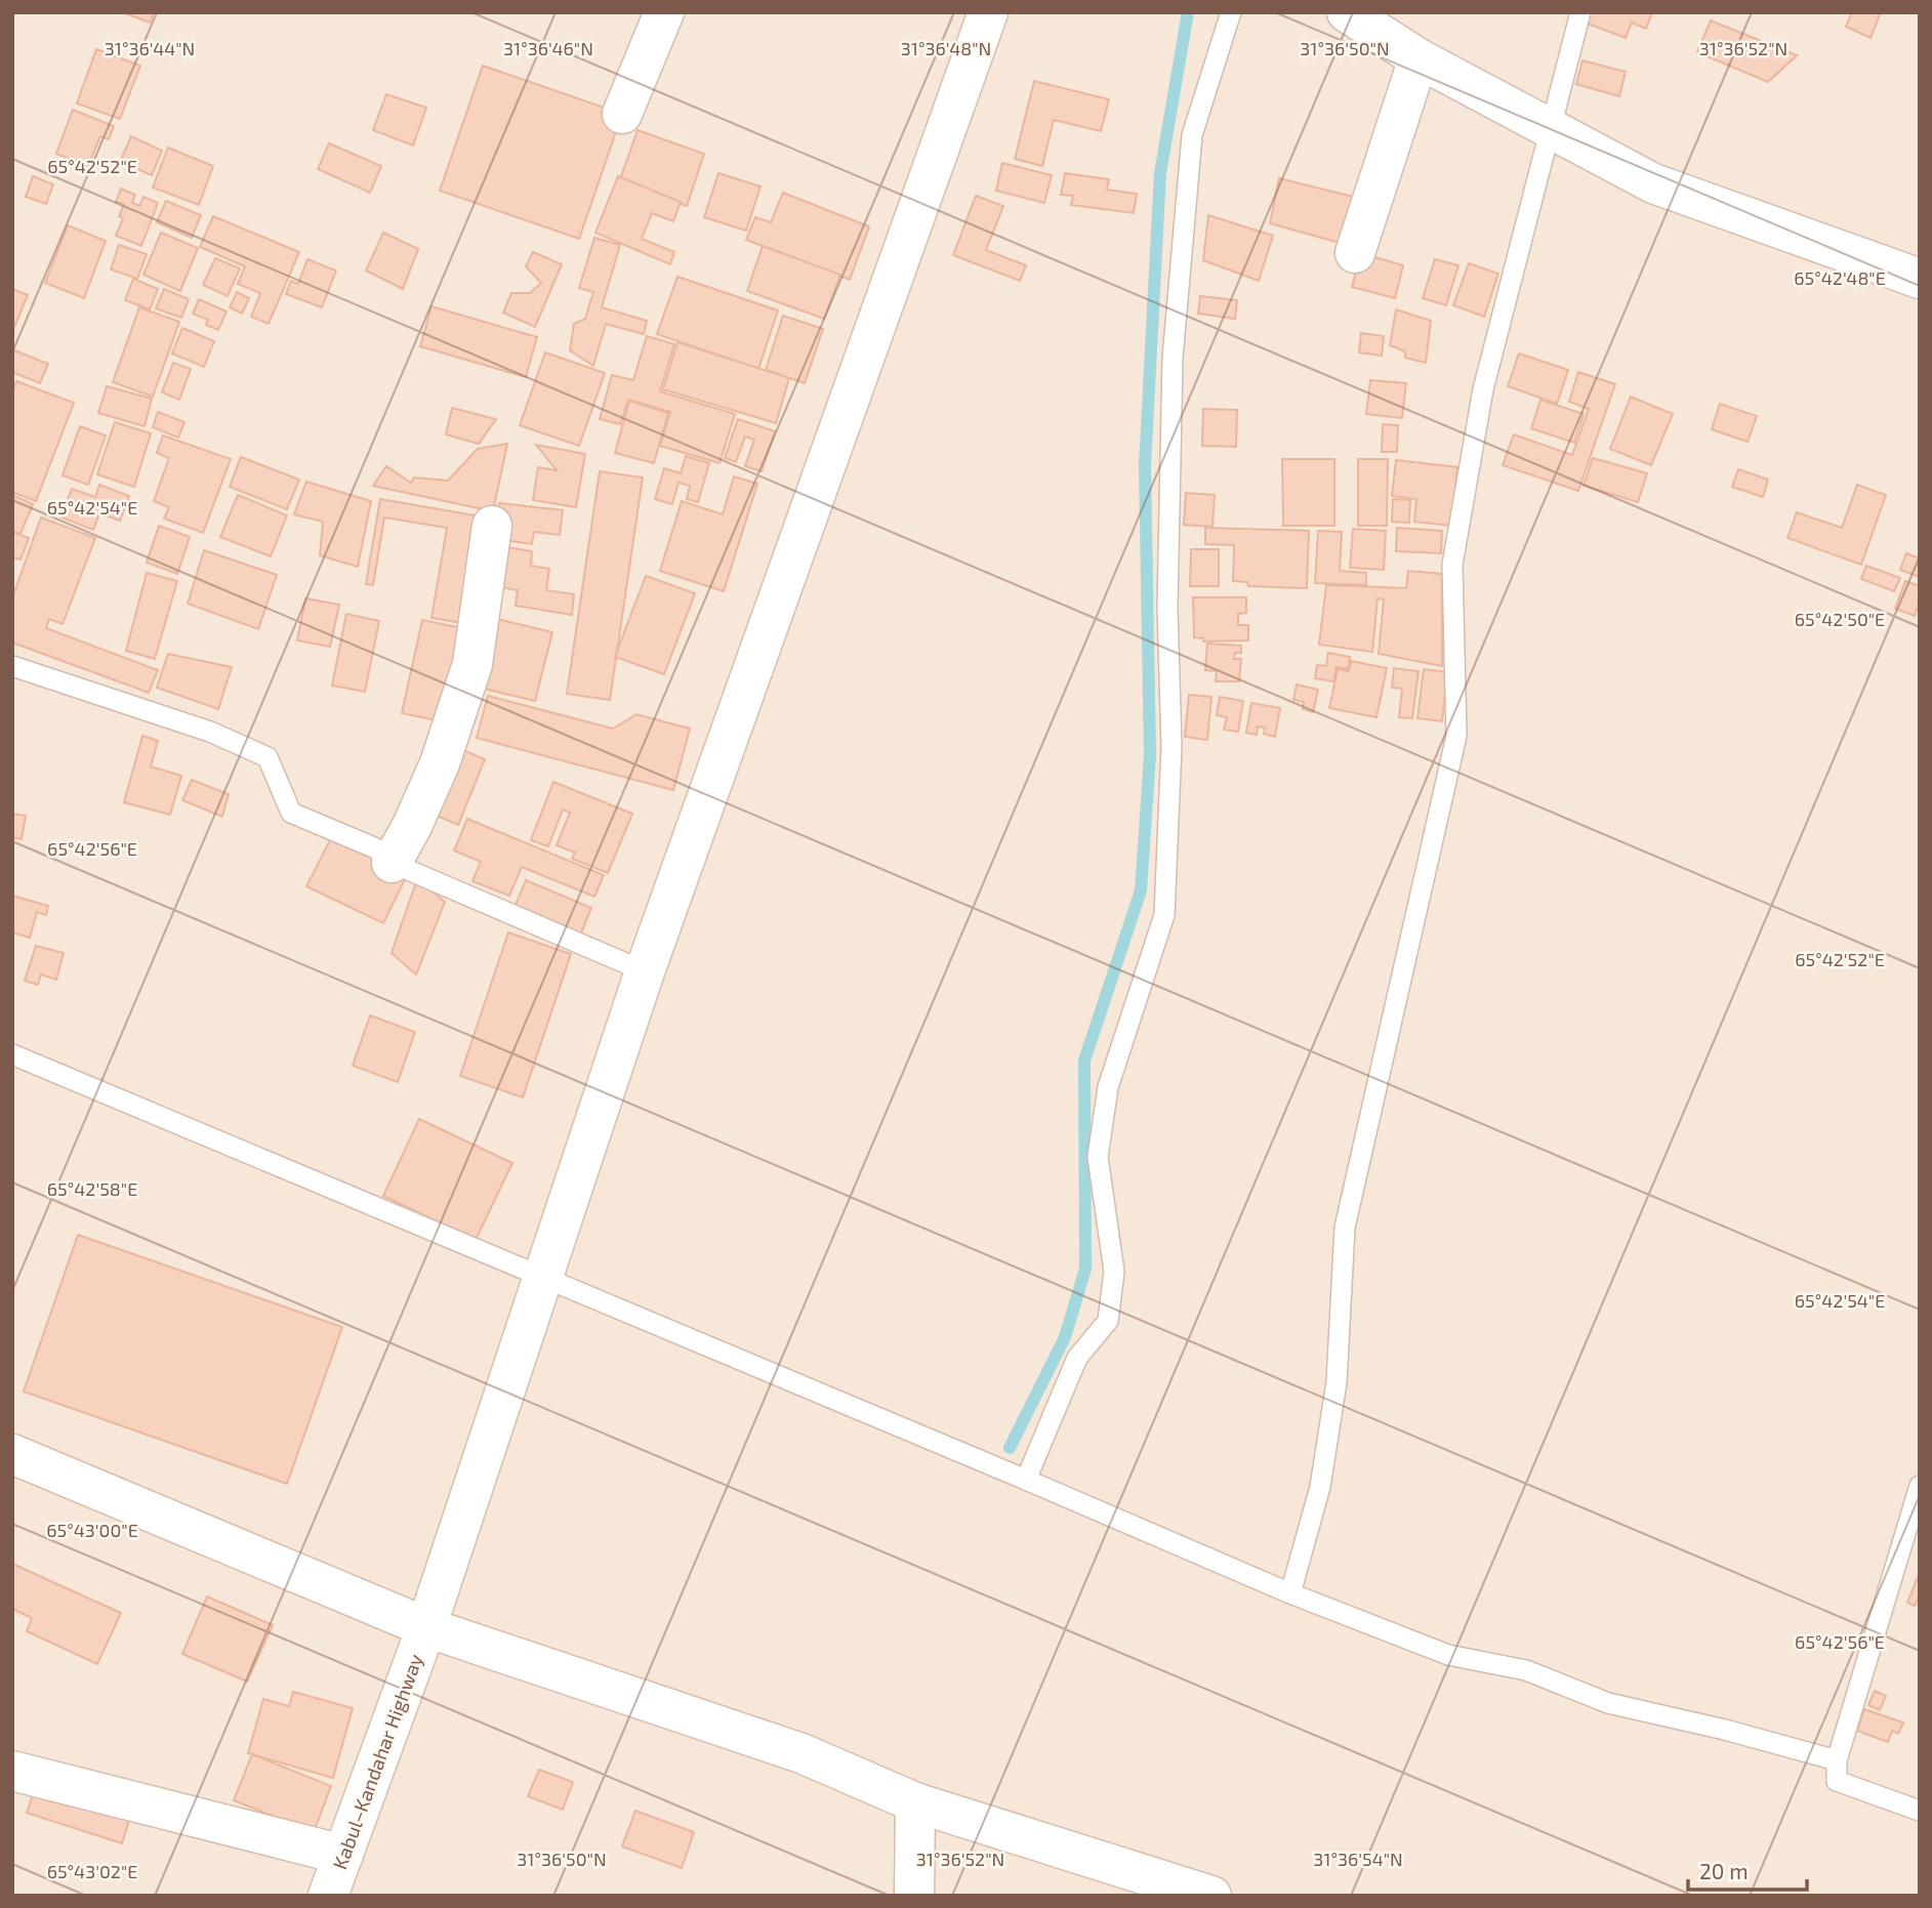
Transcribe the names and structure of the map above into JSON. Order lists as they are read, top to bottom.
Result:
{
  "streets": {
    "main road": ["Kabul–Kandahar Highway"]
  },
  "scale_bar": "20 m",
  "coordinates": [
    "31°36'44\"N",
    "31°36'46\"N",
    "31°36'48\"N",
    "31°36'50\"N",
    "31°36'52\"N",
    "65°42'52\"E",
    "65°42'48\"E",
    "65°42'54\"E",
    "65°42'50\"E",
    "65°42'56\"E",
    "65°42'58\"E",
    "65°43'00\"E",
    "31°36'54\"N",
    "65°43'02\"E"
  ]
}
